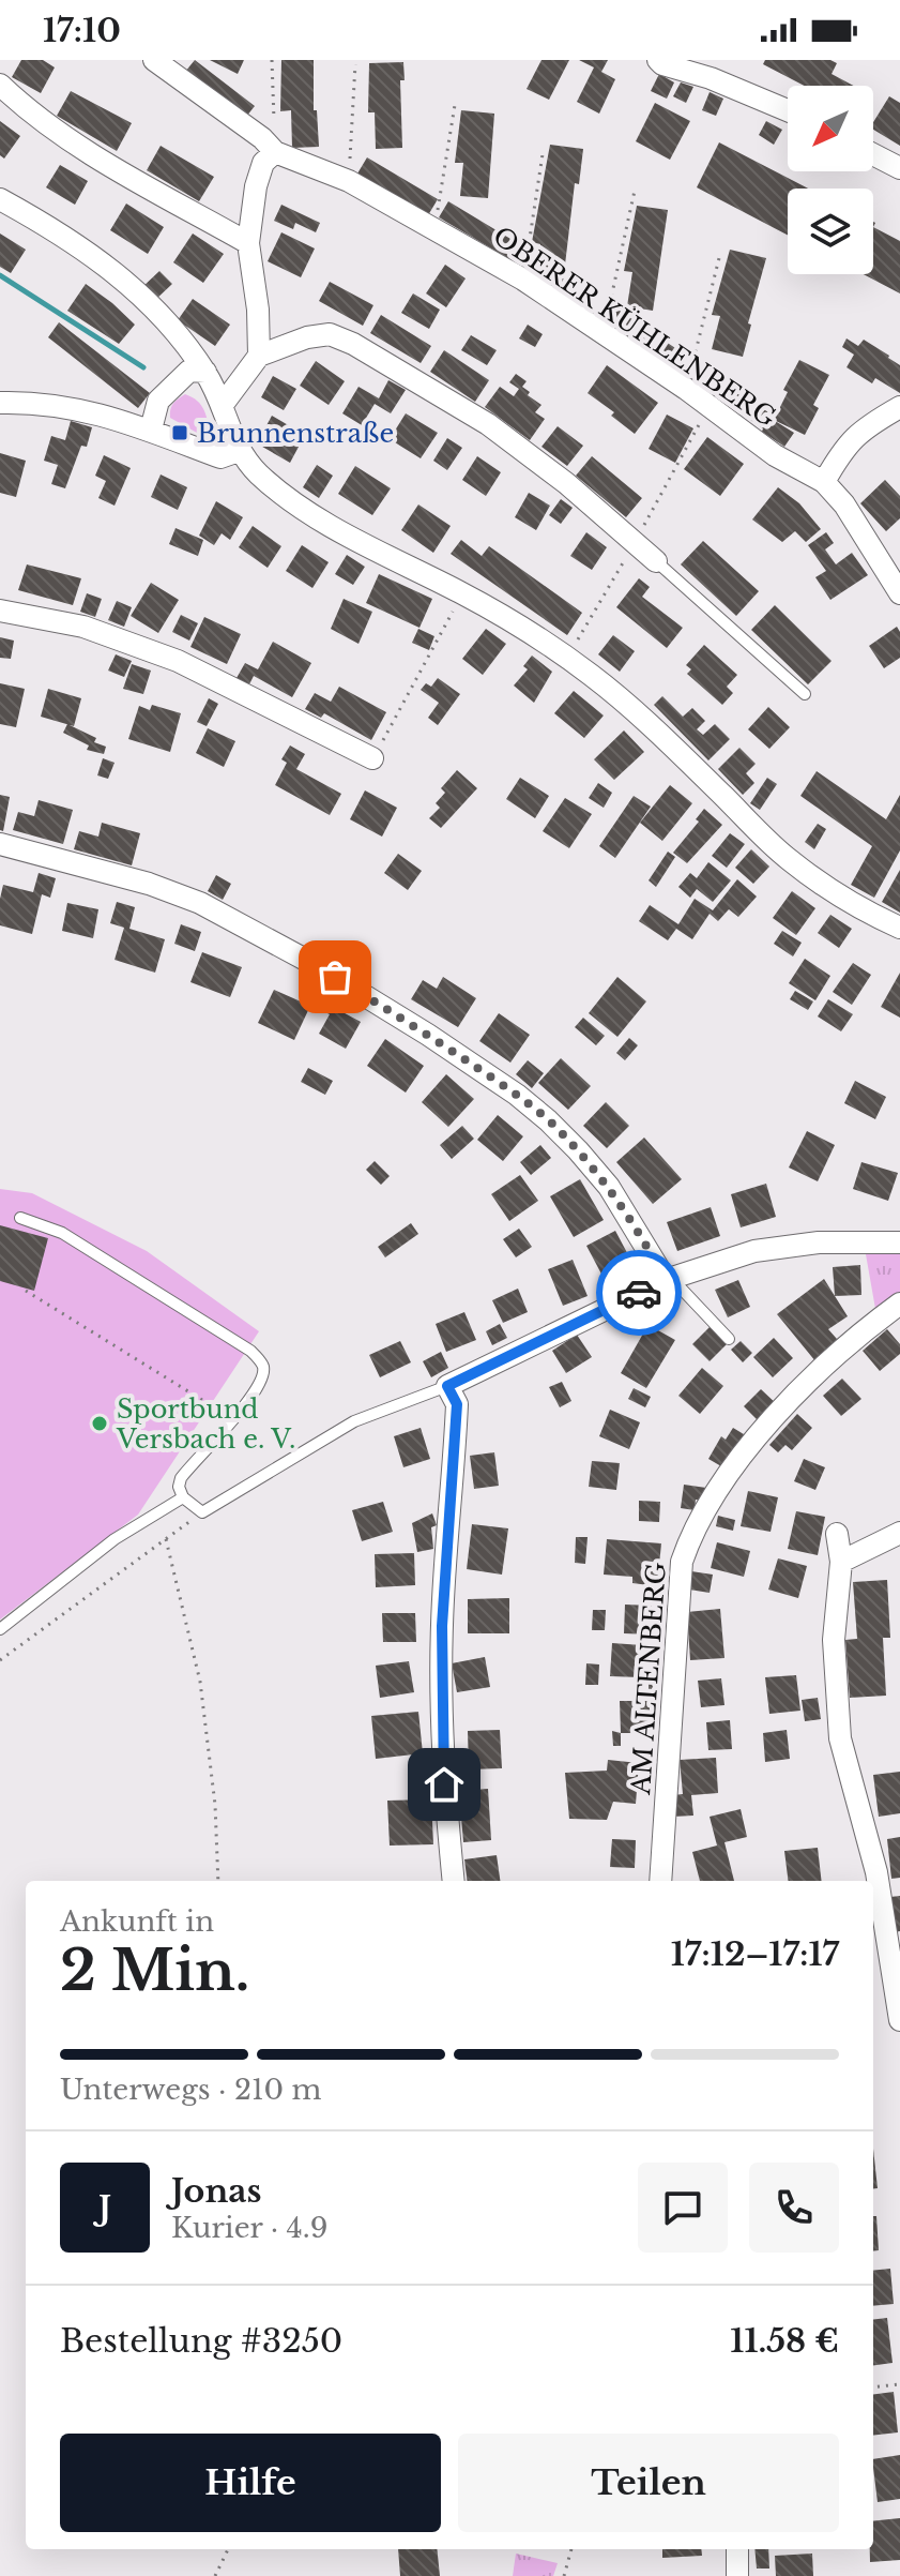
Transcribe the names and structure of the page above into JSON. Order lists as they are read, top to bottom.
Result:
{
  "streets": {
    "street": ["OBERER KÜHLENBERG", "AM ALTENBERG"]
  },
  "places": {
    "transit": ["Brunnenstraße"],
    "other": ["Sportbund Versbach e. V."]
  },
  "north": "bottom left",
  "page": {
    "status": "17:10",
    "heading": ["2 Min.", "Ankunft in", "17:12–17:17"],
    "panel": [
      "Jonas",
      "Kurier · 4.9",
      "Bestellung #3250",
      "11.58 €"
    ],
    "bar": "Unterwegs · 210 m",
    "round": "J",
    "buttons": ["Hilfe", "Teilen"]
  }
}
